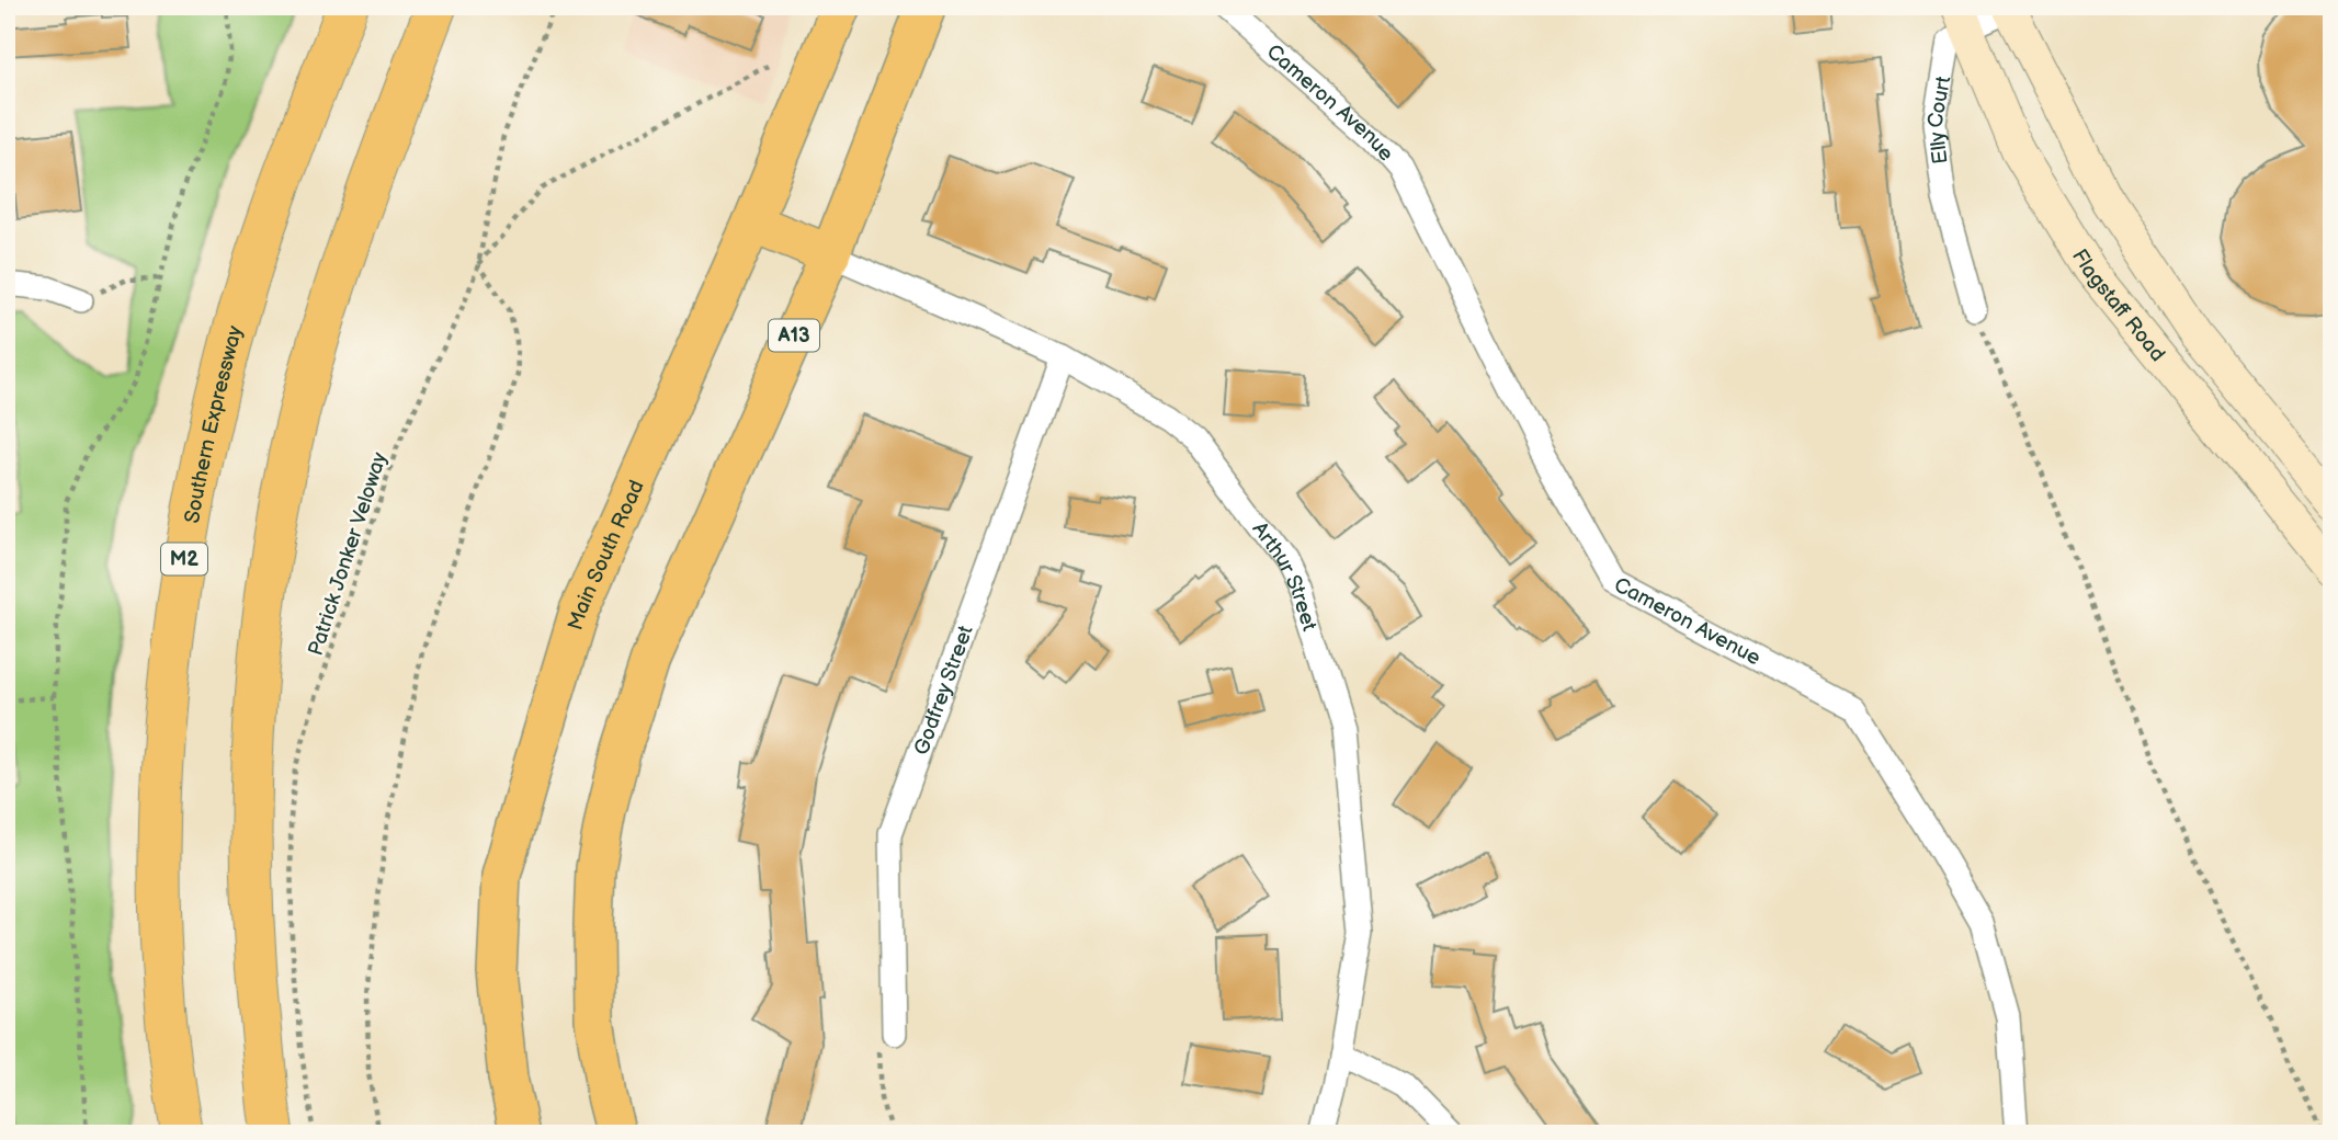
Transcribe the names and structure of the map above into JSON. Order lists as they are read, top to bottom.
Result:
{
  "streets": {
    "highway": [
      "A13",
      "Southern Expressway",
      "Main South Road",
      "M2"
    ],
    "main road": ["Flagstaff Road"],
    "street": [
      "Cameron Avenue",
      "Elly Court",
      "Arthur Street",
      "Godfrey Street"
    ],
    "path": ["Patrick Jonker Veloway"]
  },
  "crossings": [
    ["Elly Court", "Flagstaff Road"],
    ["A13", "Arthur Street"],
    ["Arthur Street", "Godfrey Street"]
  ]
}
